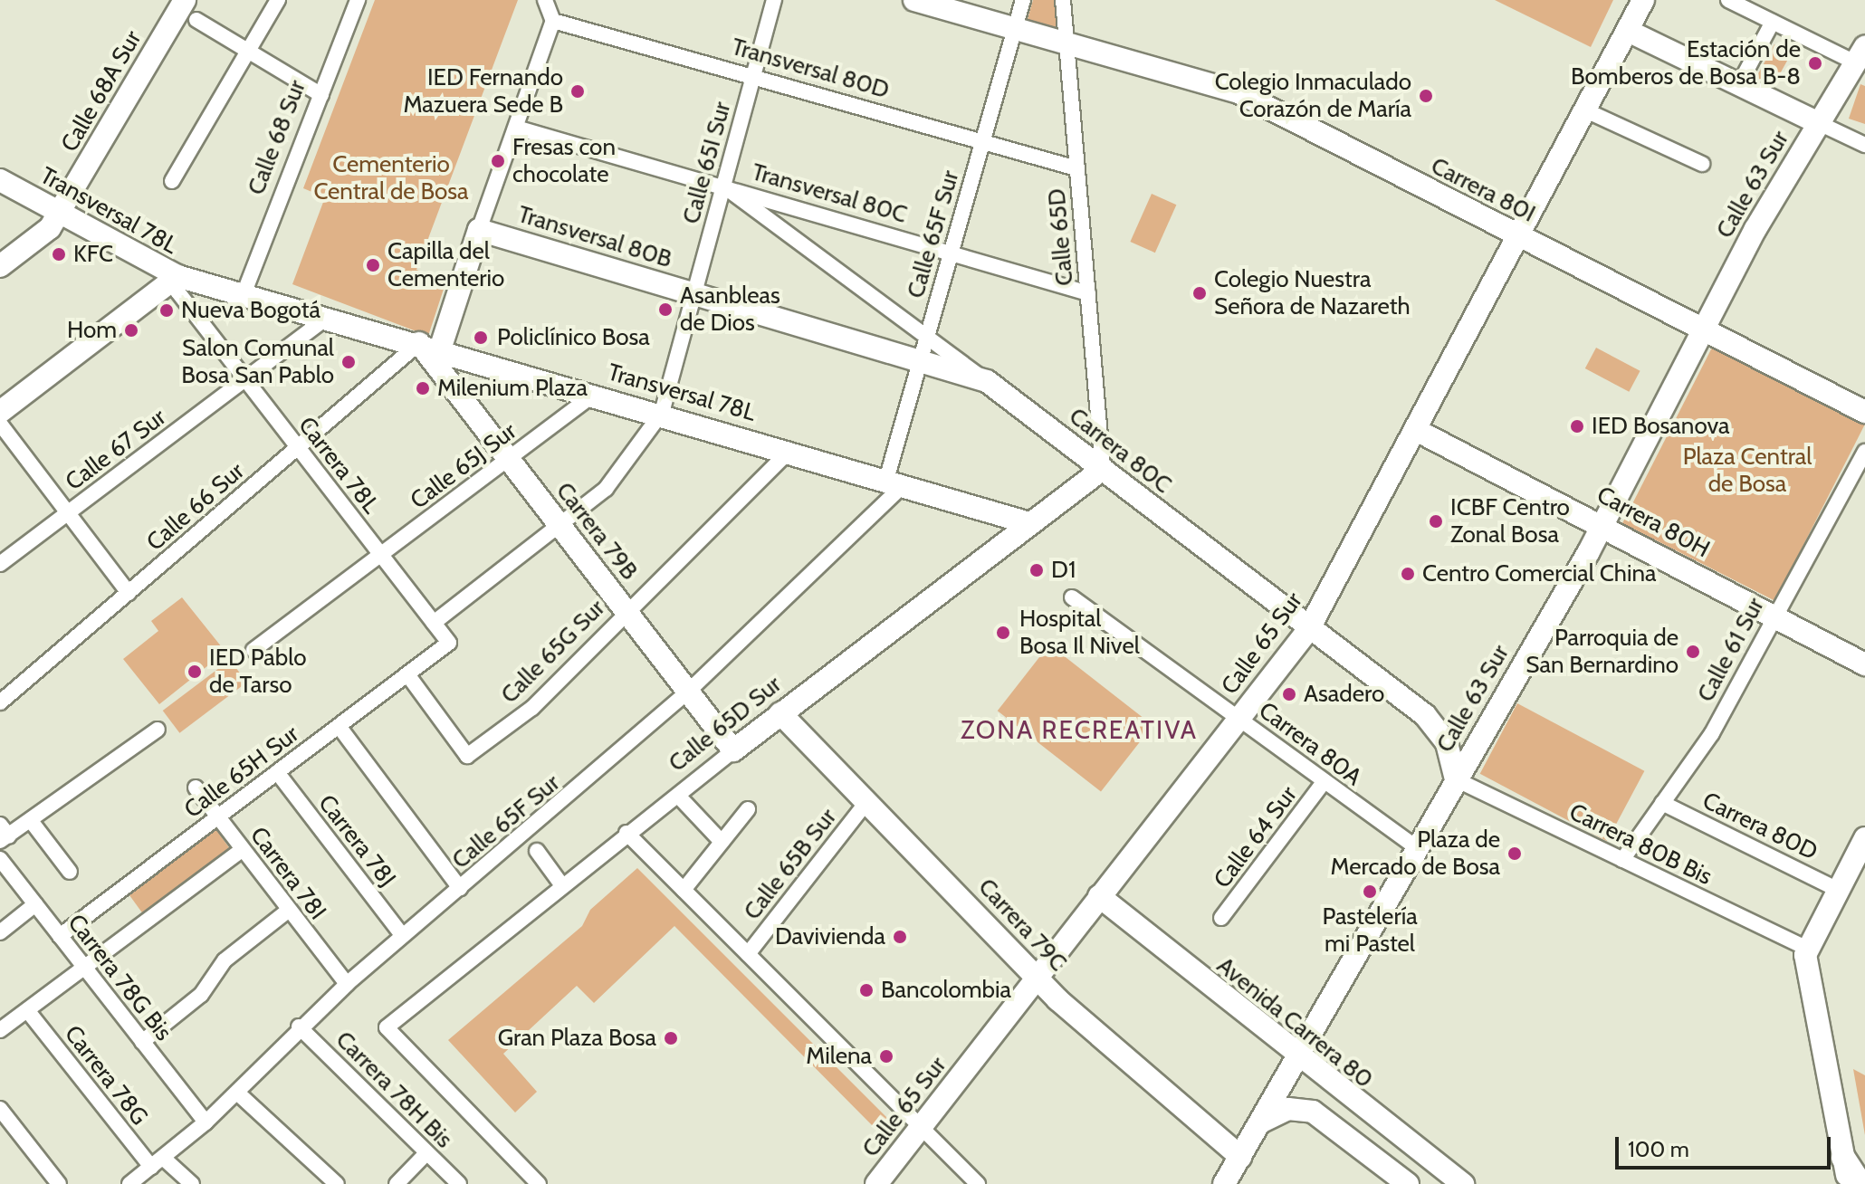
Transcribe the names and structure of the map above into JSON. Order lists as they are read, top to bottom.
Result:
{
  "streets": {
    "street": [
      "Transversal 80D",
      "Calle 68A Sur",
      "Calle 68 Sur",
      "Calle 65I Sur",
      "Calle 63 Sur",
      "Carrera 80I",
      "Transversal 80C",
      "Transversal 78L",
      "Calle 65F Sur",
      "Transversal 80B",
      "Calle 65D",
      "Calle 67 Sur",
      "Carrera 80C",
      "Carrera 78L",
      "Calle 65J Sur",
      "Calle 66 Sur",
      "Carrera 80H",
      "Carrera 79B",
      "Calle 65 Sur",
      "Calle 61 Sur",
      "Calle 65G Sur",
      "Calle 65D Sur",
      "Carrera 80A",
      "Calle 65H Sur",
      "Carrera 80D",
      "Calle 64 Sur",
      "Carrera 78J",
      "Carrera 80B Bis",
      "Calle 65B Sur",
      "Carrera 78I",
      "Carrera 79C",
      "Carrera 78G Bis",
      "Avenida Carrera 80",
      "Carrera 78G",
      "Carrera 78H Bis"
    ]
  },
  "crossings": [
    ["Transversal 80D", "Calle 65I Sur"],
    ["Transversal 80D", "Calle 65F Sur"],
    ["Transversal 80D", "Calle 65D"],
    ["Calle 68A Sur", "Transversal 78L"],
    ["Calle 68 Sur", "Transversal 78L"],
    ["Calle 65I Sur", "Transversal 80C"],
    ["Calle 65I Sur", "Transversal 78L"],
    ["Calle 65I Sur", "Transversal 80B"],
    ["Calle 65I Sur", "Carrera 80C"],
    ["Calle 65I Sur", "Carrera 78L"],
    ["Calle 65I Sur", "Carrera 79B"],
    ["Calle 63 Sur", "Carrera 80I"],
    ["Calle 63 Sur", "Carrera 80C"],
    ["Calle 63 Sur", "Carrera 80H"],
    ["Calle 63 Sur", "Carrera 80A"],
    ["Calle 63 Sur", "Carrera 80B Bis"],
    ["Calle 63 Sur", "Carrera 79C"],
    ["Calle 63 Sur", "Avenida Carrera 80"],
    ["Carrera 80I", "Calle 65F Sur"],
    ["Carrera 80I", "Calle 65D"],
    ["Carrera 80I", "Calle 65 Sur"],
    ["Transversal 80C", "Calle 65F Sur"],
    ["Transversal 80C", "Calle 65D"],
    ["Transversal 80C", "Carrera 80C"],
    ["Transversal 78L", "Calle 65F Sur"],
    ["Transversal 78L", "Calle 67 Sur"],
    ["Transversal 78L", "Carrera 78L"],
    ["Transversal 78L", "Calle 65J Sur"],
    ["Transversal 78L", "Calle 66 Sur"],
    ["Transversal 78L", "Carrera 79B"],
    ["Transversal 78L", "Calle 65G Sur"],
    ["Transversal 78L", "Calle 65D Sur"],
    ["Calle 65F Sur", "Transversal 80B"],
    ["Calle 65F Sur", "Carrera 80C"],
    ["Calle 65F Sur", "Carrera 79B"],
    ["Calle 65F Sur", "Carrera 78J"],
    ["Calle 65F Sur", "Carrera 78I"],
    ["Calle 65F Sur", "Carrera 78G Bis"],
    ["Calle 65F Sur", "Carrera 78G"],
    ["Calle 65F Sur", "Carrera 78H Bis"],
    ["Transversal 80B", "Carrera 80C"],
    ["Calle 65D", "Carrera 80C"],
    ["Calle 65D", "Calle 65D Sur"],
    ["Calle 67 Sur", "Carrera 78L"],
    ["Carrera 80C", "Calle 65 Sur"],
    ["Carrera 80C", "Calle 65D Sur"],
    ["Carrera 80C", "Carrera 80B Bis"],
    ["Carrera 78L", "Calle 65J Sur"],
    ["Carrera 78L", "Calle 66 Sur"],
    ["Carrera 78L", "Calle 65H Sur"],
    ["Calle 65J Sur", "Carrera 79B"],
    ["Calle 66 Sur", "Carrera 79B"],
    ["Carrera 80H", "Calle 65 Sur"],
    ["Carrera 80H", "Calle 61 Sur"],
    ["Carrera 79B", "Calle 65G Sur"],
    ["Carrera 79B", "Calle 65D Sur"],
    ["Calle 65 Sur", "Carrera 80A"],
    ["Calle 65 Sur", "Carrera 79C"],
    ["Calle 65 Sur", "Avenida Carrera 80"],
    ["Calle 61 Sur", "Carrera 80D"],
    ["Calle 61 Sur", "Carrera 80B Bis"],
    ["Calle 65G Sur", "Calle 65H Sur"],
    ["Calle 65D Sur", "Carrera 79C"],
    ["Carrera 80A", "Calle 64 Sur"],
    ["Calle 65H Sur", "Carrera 78J"],
    ["Calle 65H Sur", "Carrera 78I"],
    ["Calle 65H Sur", "Carrera 78G Bis"],
    ["Calle 65B Sur", "Carrera 79C"]
  ],
  "districts": ["ZONA RECREATIVA"],
  "parks": ["Cementerio Central de Bosa", "Plaza Central de Bosa"],
  "places": [
    "Estación de Bomberos de Bosa B-8",
    "IED Fernando Mazuera Sede B",
    "Colegio Inmaculado Corazón de María",
    "Fresas con chocolate",
    "KFC",
    "Capilla del Cementerio",
    "Colegio Nuestra Señora de Nazareth",
    "Asanbleas de Dios",
    "Nueva Bogotá",
    "Hom",
    "Policlínico Bosa",
    "Salon Comunal Bosa San Pablo",
    "Milenium Plaza",
    "IED Bosanova",
    "ICBF Centro Zonal Bosa",
    "D1",
    "Centro Comercial China",
    "Hospital Bosa Il Nivel",
    "Parroquia de San Bernardino",
    "IED Pablo de Tarso",
    "Asadero",
    "Plaza de Mercado de Bosa",
    "Pastelería mi Pastel",
    "Davivienda",
    "Bancolombia",
    "Gran Plaza Bosa",
    "Milena"
  ],
  "scale_bar": "100 m"
}
